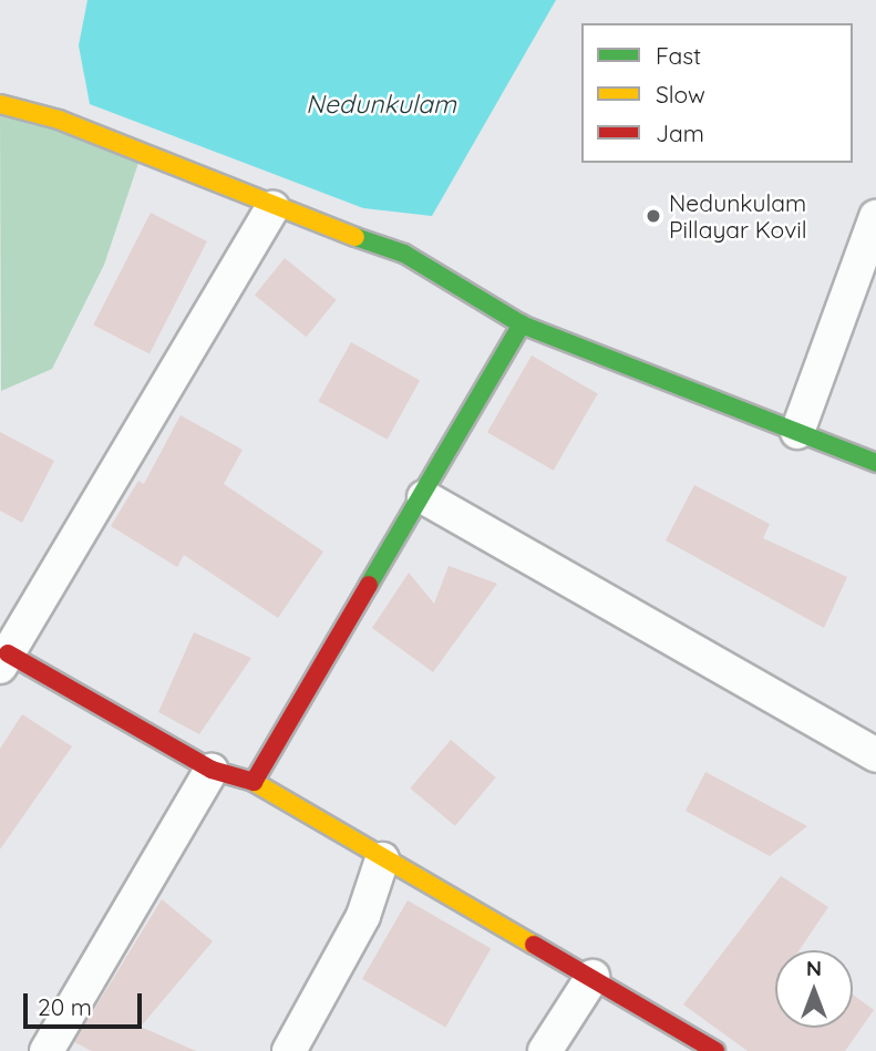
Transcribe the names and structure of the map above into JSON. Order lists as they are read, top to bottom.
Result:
{
  "water": ["Nedunkulam"],
  "places": ["Nedunkulam Pillayar Kovil"],
  "legend": ["Fast", "Slow", "Jam"],
  "scale_bar": "20 m",
  "north": "top"
}
